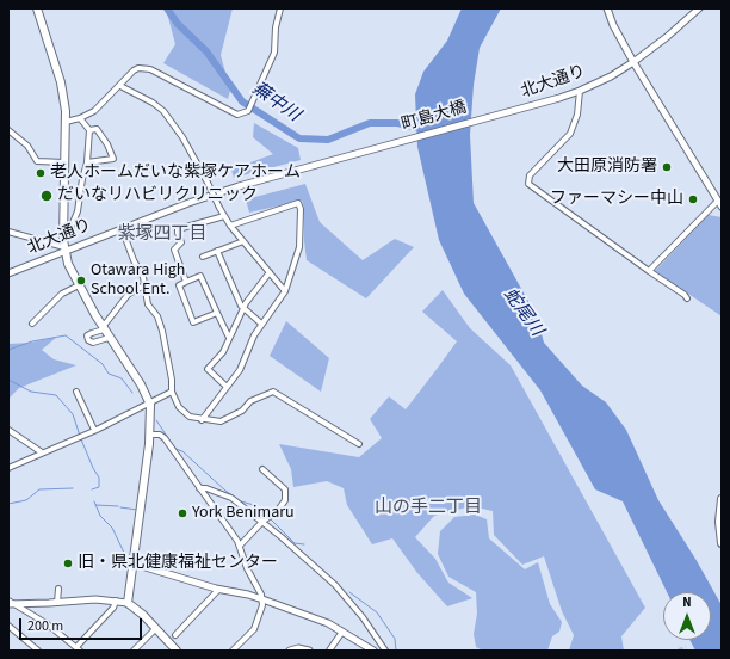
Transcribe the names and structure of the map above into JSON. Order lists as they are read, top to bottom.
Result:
{
  "streets": {
    "street": ["北大通り", "町島大橋"]
  },
  "crossings": [
    ["北大通り", "町島大橋"]
  ],
  "districts": ["紫塚四丁目", "山の手二丁目"],
  "water": ["蕪中川", "蛇尾川"],
  "places": [
    "大田原消防署",
    "老人ホームだいな紫塚ケアホーム",
    "だいなリハビリクリニック",
    "ファーマシー中山",
    "Otawara High School Ent.",
    "York Benimaru",
    "旧・県北健康福祉センター"
  ],
  "scale_bar": "200 m",
  "north": "top"
}
